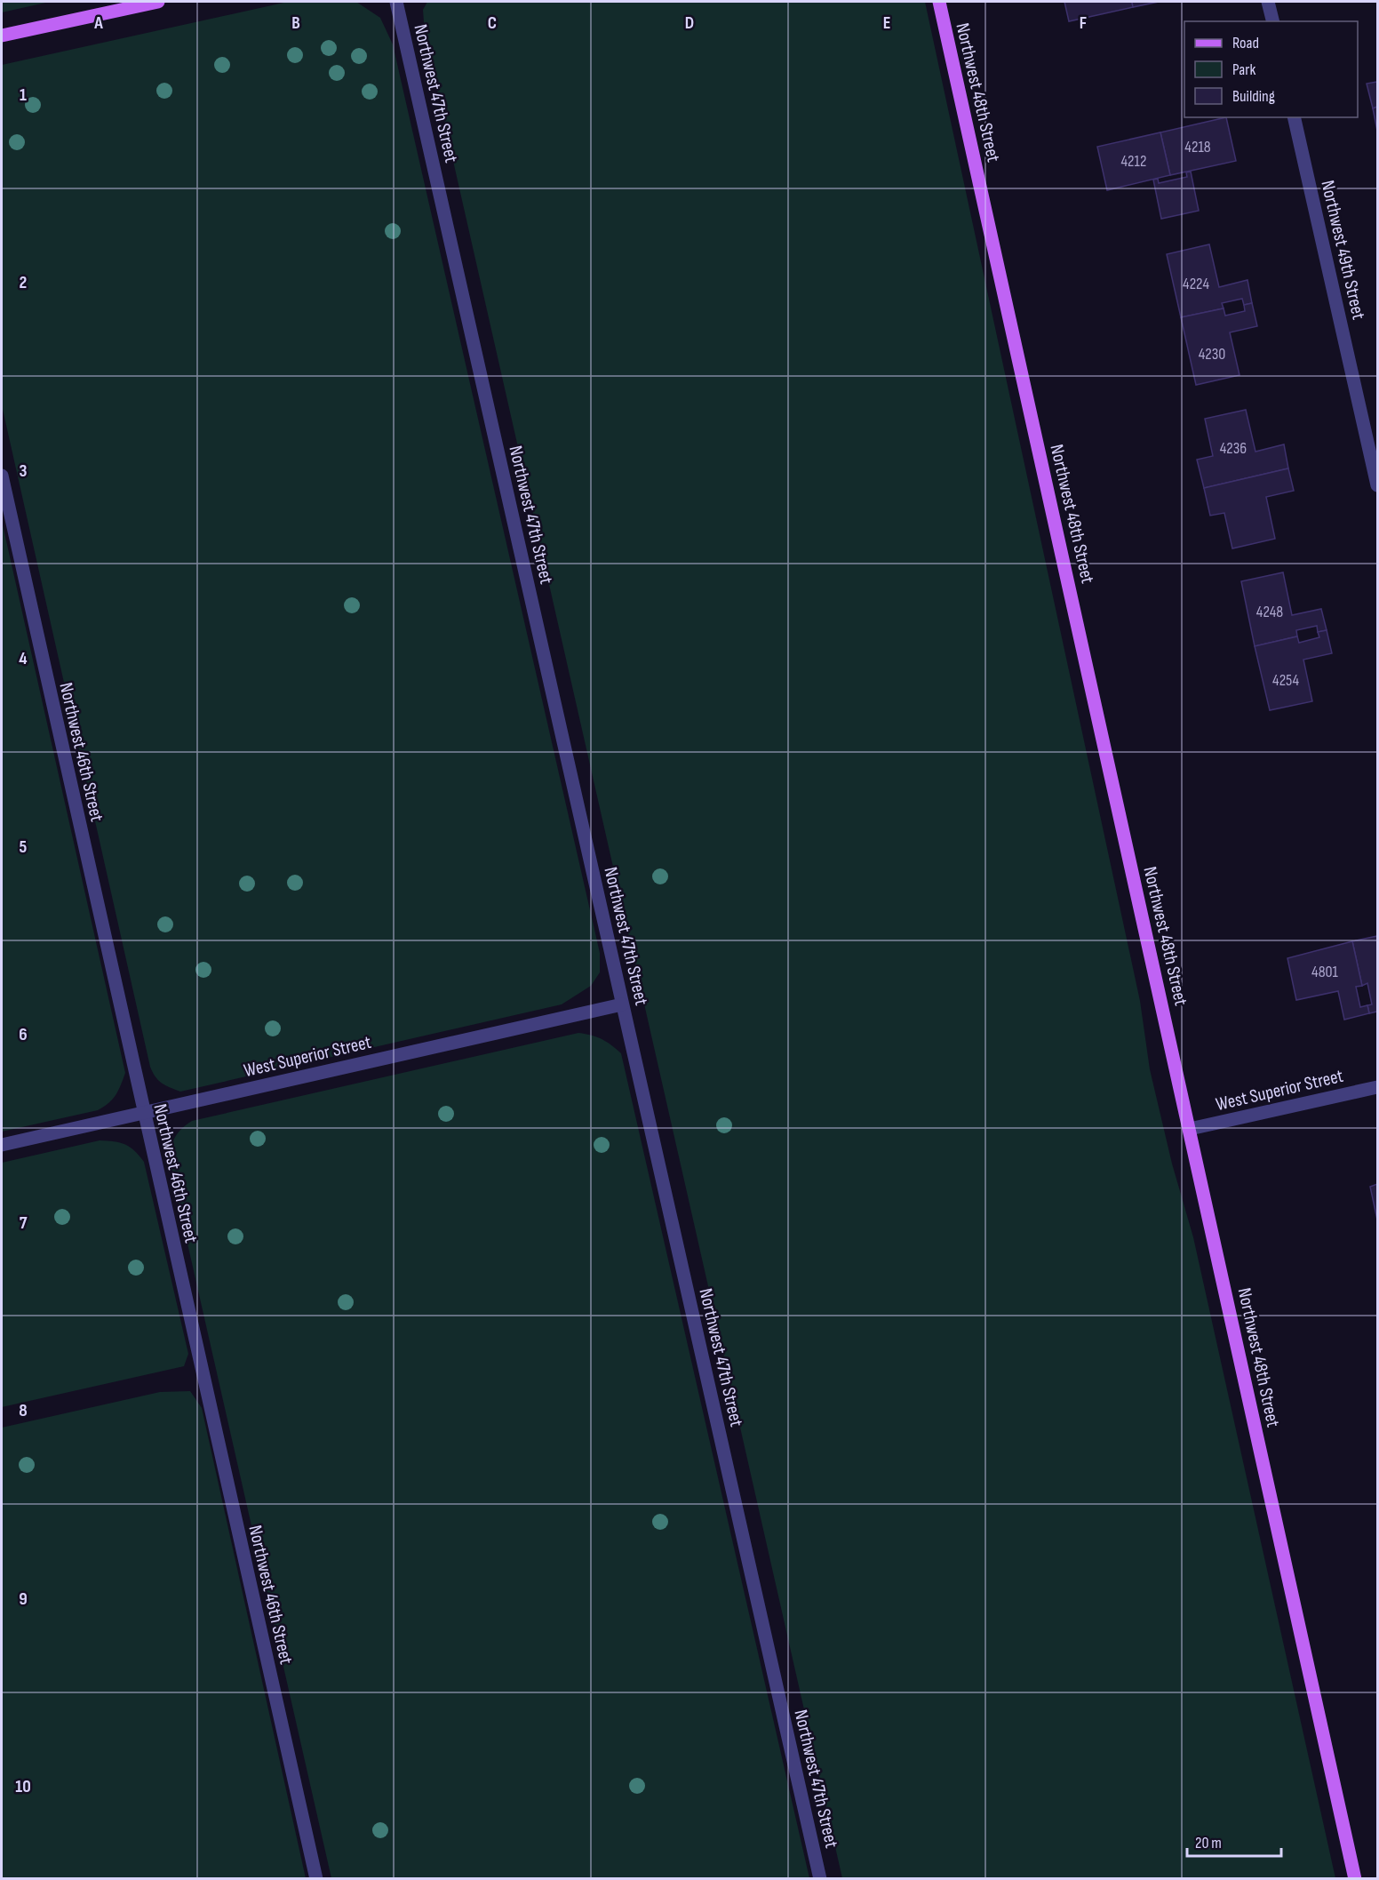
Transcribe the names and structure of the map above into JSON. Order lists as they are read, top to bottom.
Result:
{
  "streets": {
    "main road": ["Northwest 48th Street"],
    "street": [
      "Northwest 47th Street",
      "Northwest 49th Street",
      "Northwest 46th Street",
      "West Superior Street"
    ]
  },
  "crossings": [
    ["Northwest 48th Street", "West Superior Street"],
    ["Northwest 47th Street", "West Superior Street"],
    ["Northwest 46th Street", "West Superior Street"]
  ],
  "house_numbers": [
    "4218",
    "4212",
    "4224",
    "4230",
    "4236",
    "4248",
    "4254",
    "4801"
  ],
  "legend": ["Road", "Park", "Building"],
  "scale_bar": "20 m",
  "grid": {
    "columns": [
      "A",
      "B",
      "C",
      "D",
      "E",
      "F"
    ],
    "rows": [
      "1",
      "2",
      "3",
      "4",
      "5",
      "6",
      "7",
      "8",
      "9",
      "10"
    ]
  }
}
